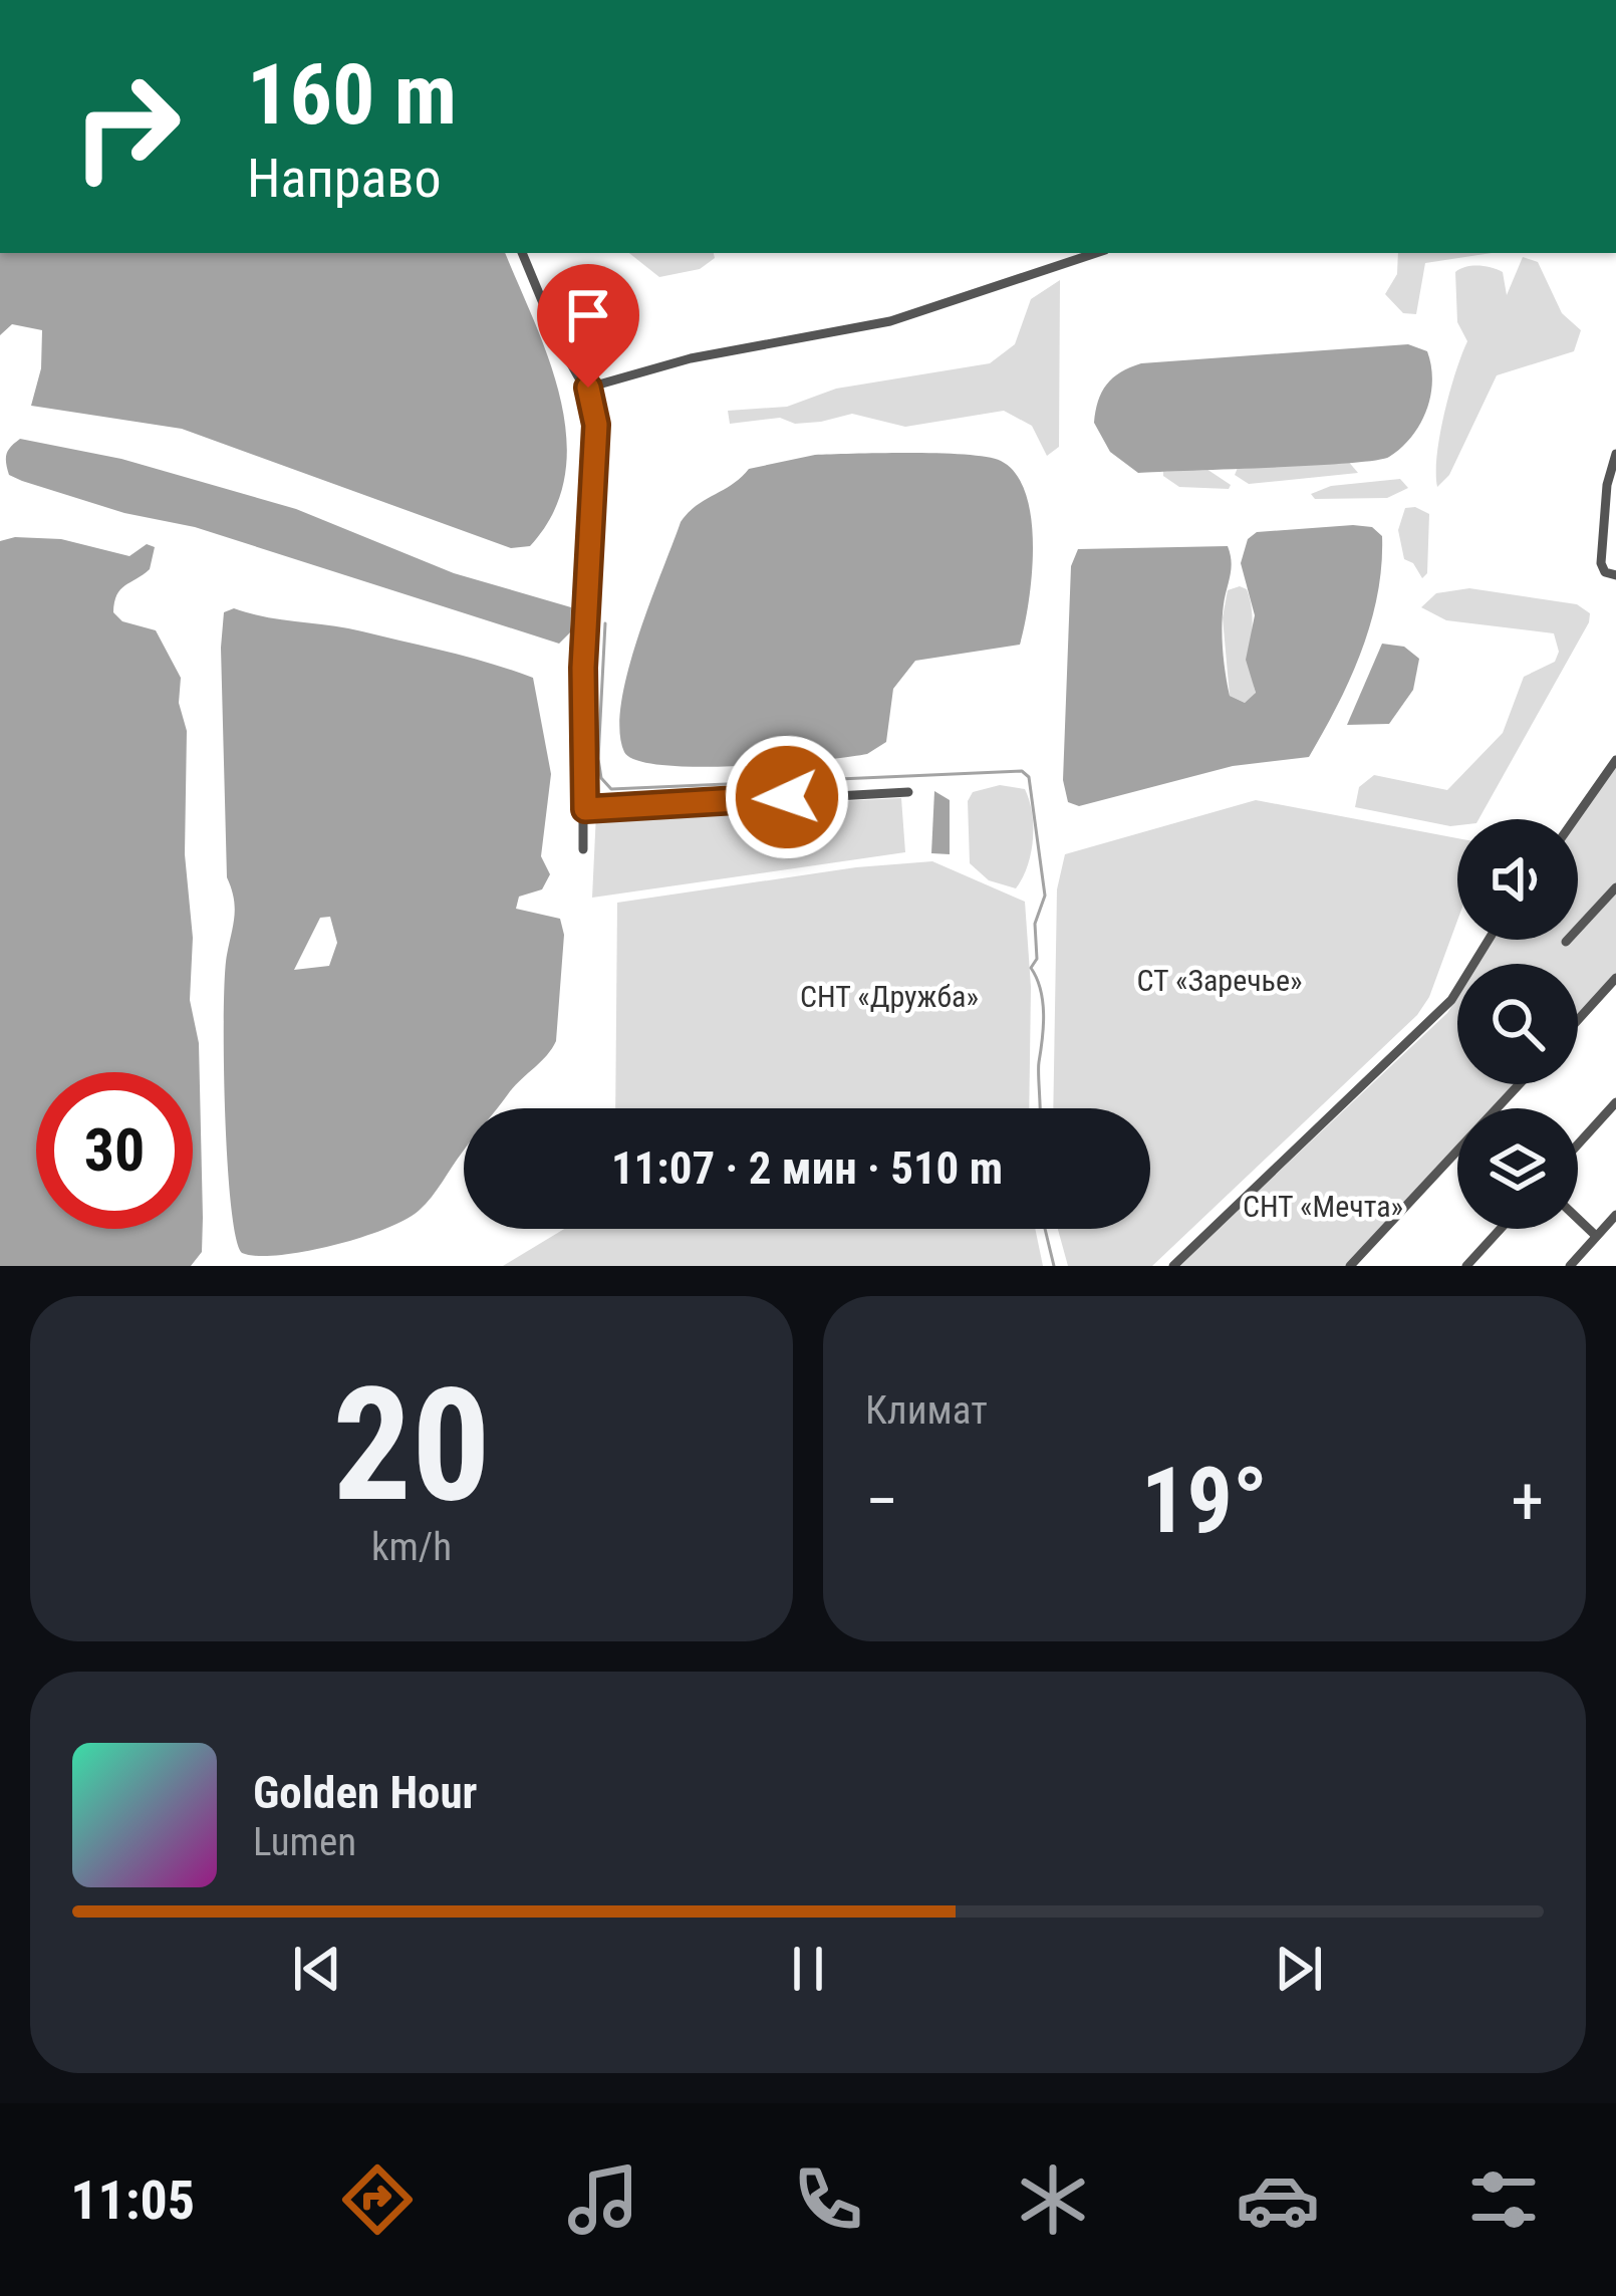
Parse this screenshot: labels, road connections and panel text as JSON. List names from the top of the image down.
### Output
{
  "parks": ["СТ «Заречье»", "СНТ «Дружба»", "СНТ «Мечта»"],
  "page": {
    "turn": ["160 m", "Направо"],
    "limit": "30",
    "trip": "11:07 · 2 мин · 510 m",
    "tile": [
      ["20", "km/h"],
      "Климат"
    ],
    "heat": ["−", "19°", "+"],
    "song": ["Golden Hour", "Lumen"],
    "tabs": "11:05"
  }
}
